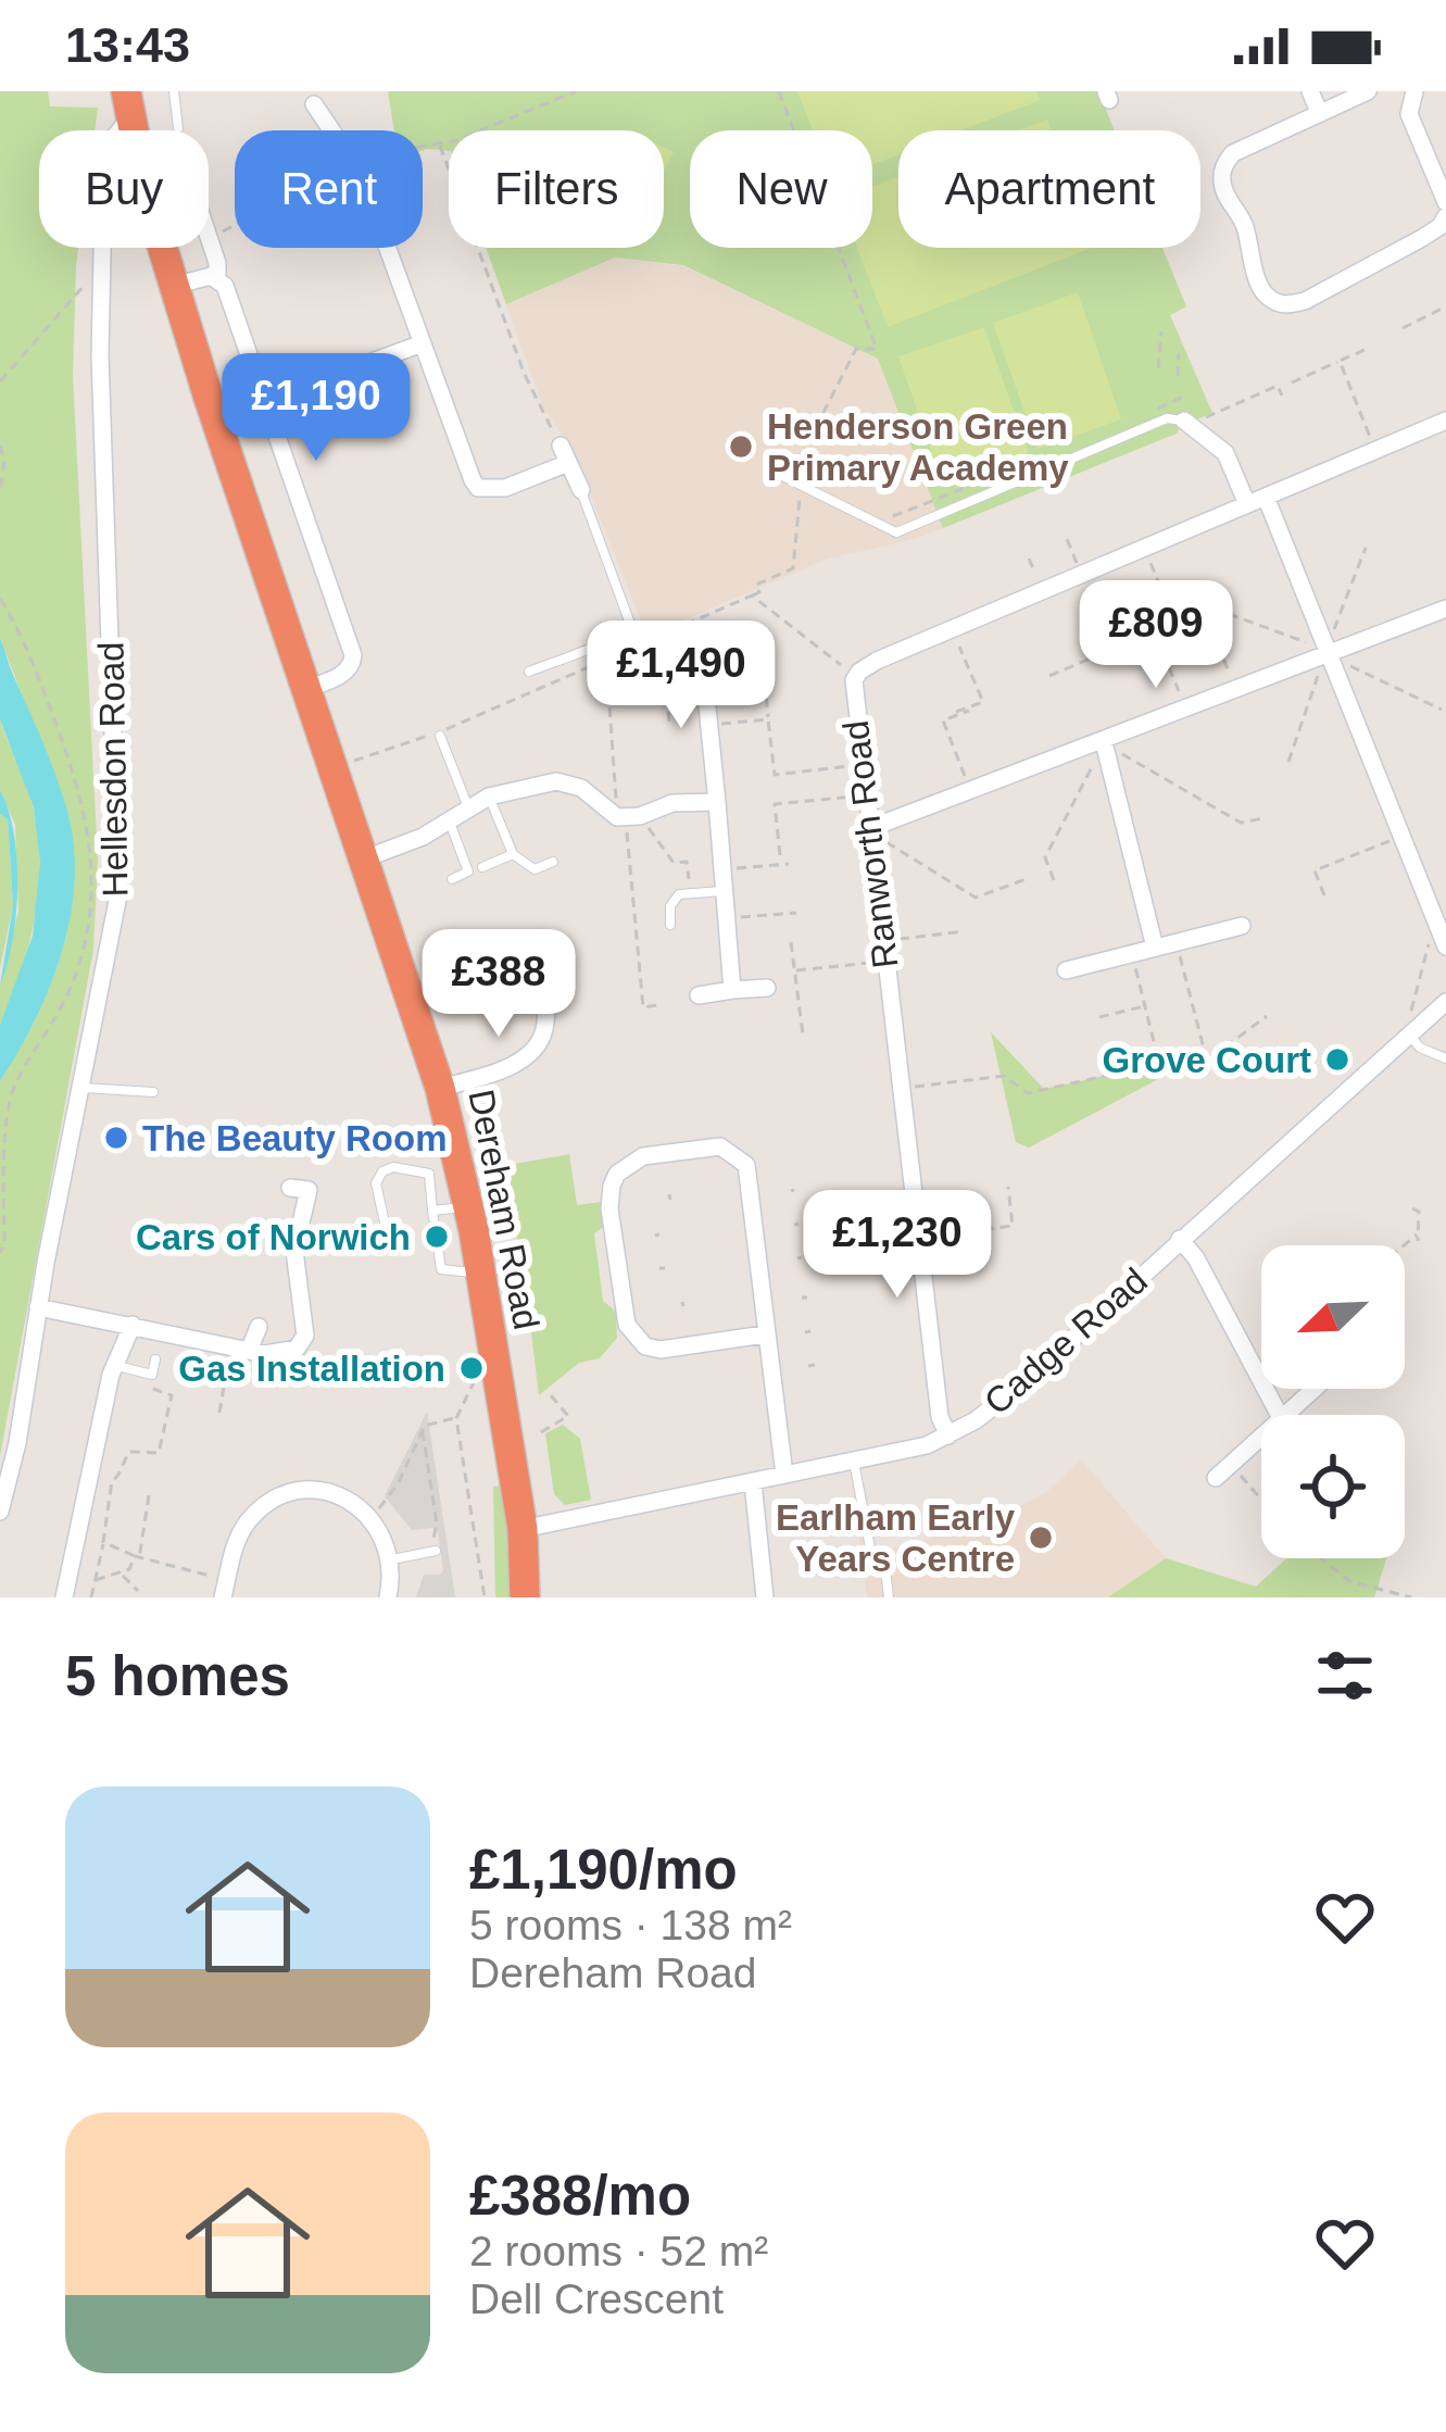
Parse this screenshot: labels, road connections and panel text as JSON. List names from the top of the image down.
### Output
{
  "streets": {
    "highway": ["Dereham Road"],
    "street": ["Hellesdon Road", "Ranworth Road", "Cadge Road"]
  },
  "crossings": [
    ["Hellesdon Road", "Dereham Road"],
    ["Ranworth Road", "Cadge Road"],
    ["Dereham Road", "Cadge Road"]
  ],
  "places": [
    "Henderson Green Primary Academy",
    "Grove Court",
    "The Beauty Room",
    "Cars of Norwich",
    "Gas Installation",
    "Earlham Early Years Centre"
  ],
  "north": "bottom left",
  "page": {
    "status": "13:43",
    "chip": [
      "Buy",
      "Rent",
      "Filters",
      "New",
      "Apartment"
    ],
    "price": [
      "£1,190",
      "£809",
      "£1,490",
      "£388",
      "£1,230"
    ],
    "heading": "5 homes",
    "list": [
      {
        "name": "£1,190/mo",
        "note": "5 rooms · 138 m² · Dereham Road"
      },
      {
        "name": "£388/mo",
        "note": "2 rooms · 52 m² · Dell Crescent"
      }
    ]
  }
}
